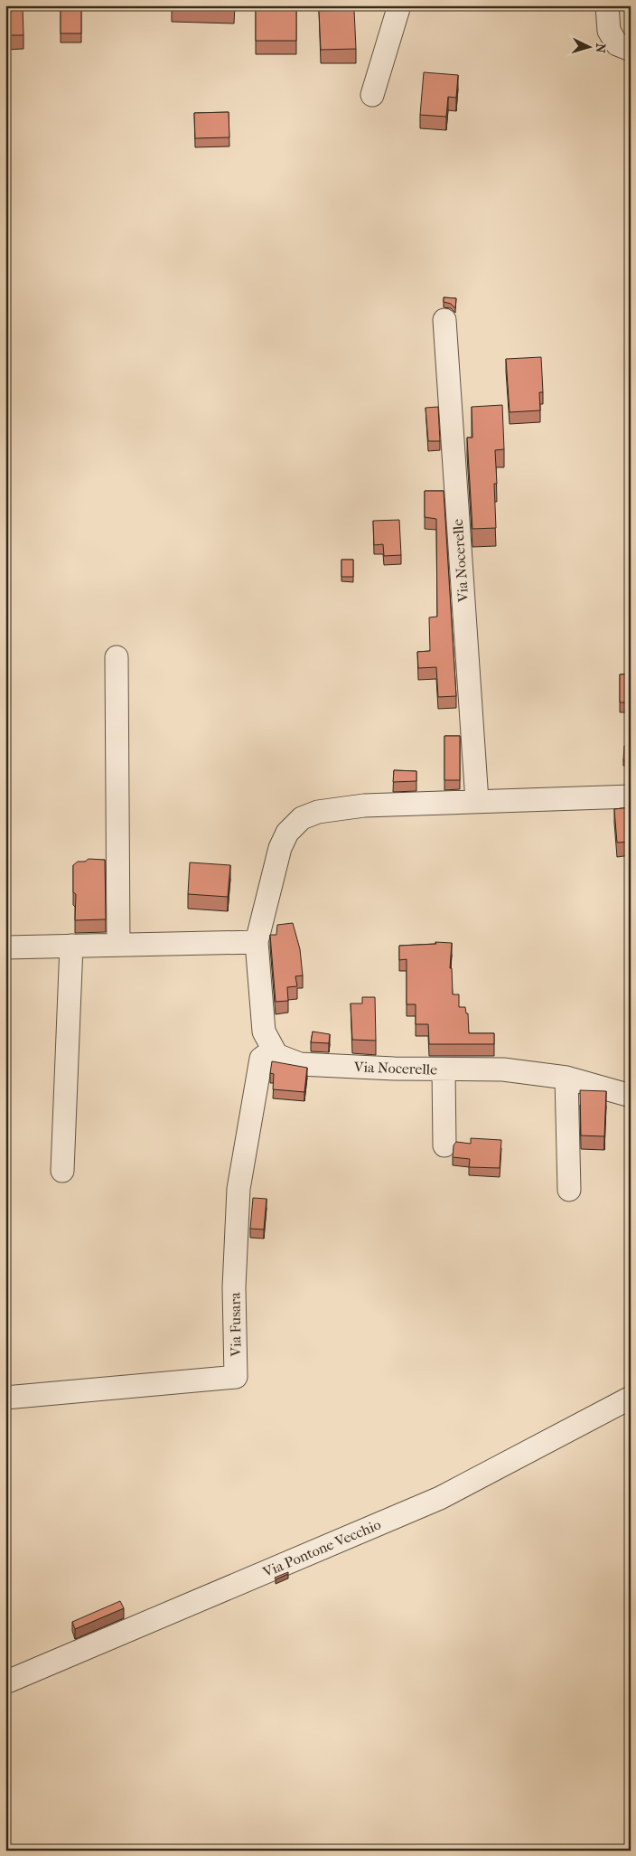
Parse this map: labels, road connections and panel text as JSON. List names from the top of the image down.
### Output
{
  "streets": {
    "street": ["Via Nocerelle", "Via Fusara", "Via Pontone Vecchio"]
  },
  "crossings": [
    ["Via Nocerelle", "Via Fusara"]
  ],
  "north": "right"
}
